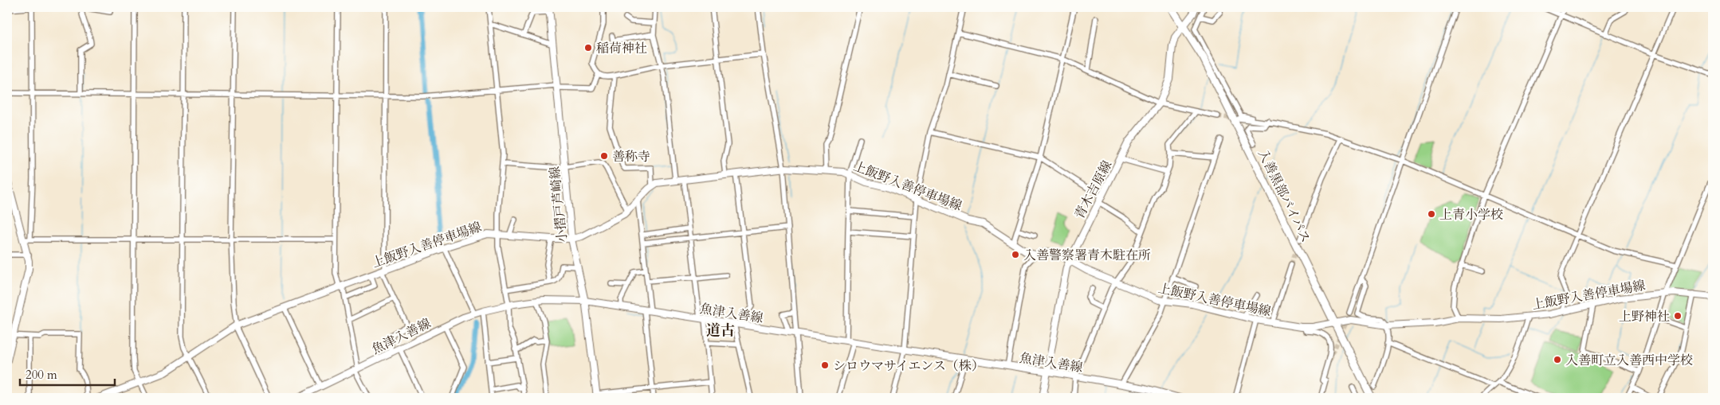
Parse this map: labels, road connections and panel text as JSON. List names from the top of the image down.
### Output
{
  "streets": {
    "highway": ["入善黒部バイパス"],
    "main road": [
      "上飯野入善停車場線",
      "青木吉原線",
      "小摺戸芦崎線",
      "魚津入善線"
    ]
  },
  "crossings": [
    ["上飯野入善停車場線", "青木吉原線"],
    ["上飯野入善停車場線", "入善黒部バイパス"],
    ["上飯野入善停車場線", "小摺戸芦崎線"],
    ["青木吉原線", "入善黒部バイパス"],
    ["青木吉原線", "魚津入善線"],
    ["小摺戸芦崎線", "魚津入善線"]
  ],
  "districts": ["道古"],
  "places": [
    "稲荷神社",
    "善称寺",
    "上青小学校",
    "入善警察署青木駐在所",
    "上野神社",
    "入善町立入善西中学校",
    "シロウマサイエンス（株）"
  ],
  "scale_bar": "200 m"
}
